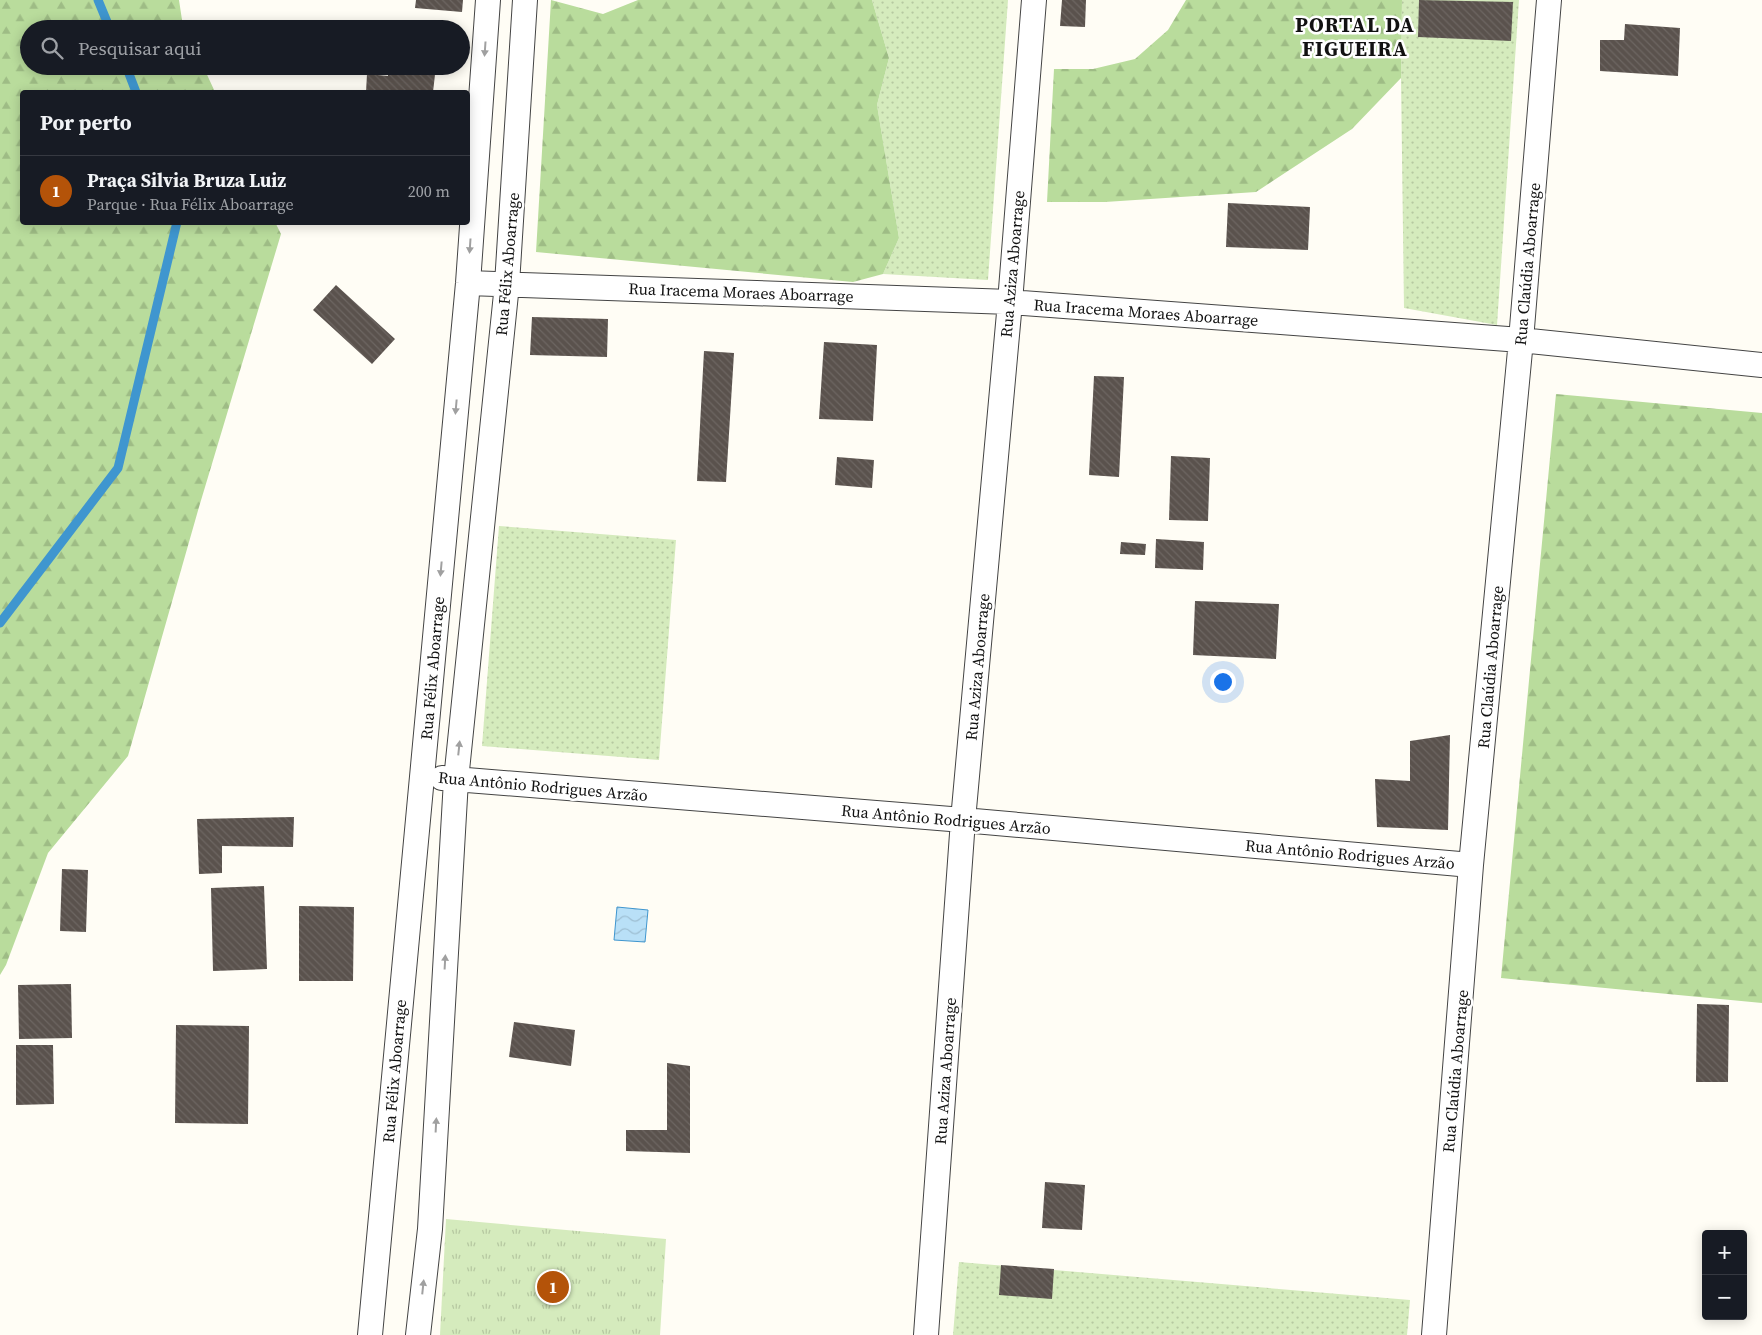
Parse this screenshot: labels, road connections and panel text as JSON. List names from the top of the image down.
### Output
{
  "streets": {
    "street": [
      "Rua Félix Aboarrage",
      "Rua Aziza Aboarrage",
      "Rua Claúdia Aboarrage",
      "Rua Iracema Moraes Aboarrage",
      "Rua Antônio Rodrigues Arzão"
    ]
  },
  "crossings": [
    ["Rua Félix Aboarrage", "Rua Iracema Moraes Aboarrage"],
    ["Rua Félix Aboarrage", "Rua Antônio Rodrigues Arzão"],
    ["Rua Aziza Aboarrage", "Rua Iracema Moraes Aboarrage"],
    ["Rua Aziza Aboarrage", "Rua Antônio Rodrigues Arzão"],
    ["Rua Claúdia Aboarrage", "Rua Iracema Moraes Aboarrage"],
    ["Rua Claúdia Aboarrage", "Rua Antônio Rodrigues Arzão"]
  ],
  "districts": ["PORTAL DA FIGUEIRA"],
  "page": {
    "search": "Pesquisar aqui",
    "heading": "Por perto",
    "list": [
      {
        "mark": "1",
        "name": "Praça Silvia Bruza Luiz",
        "note": "Parque · Rua Félix Aboarrage",
        "value": "200 m"
      }
    ],
    "map_buttons": ["+", "−"],
    "pins": "1"
  }
}
